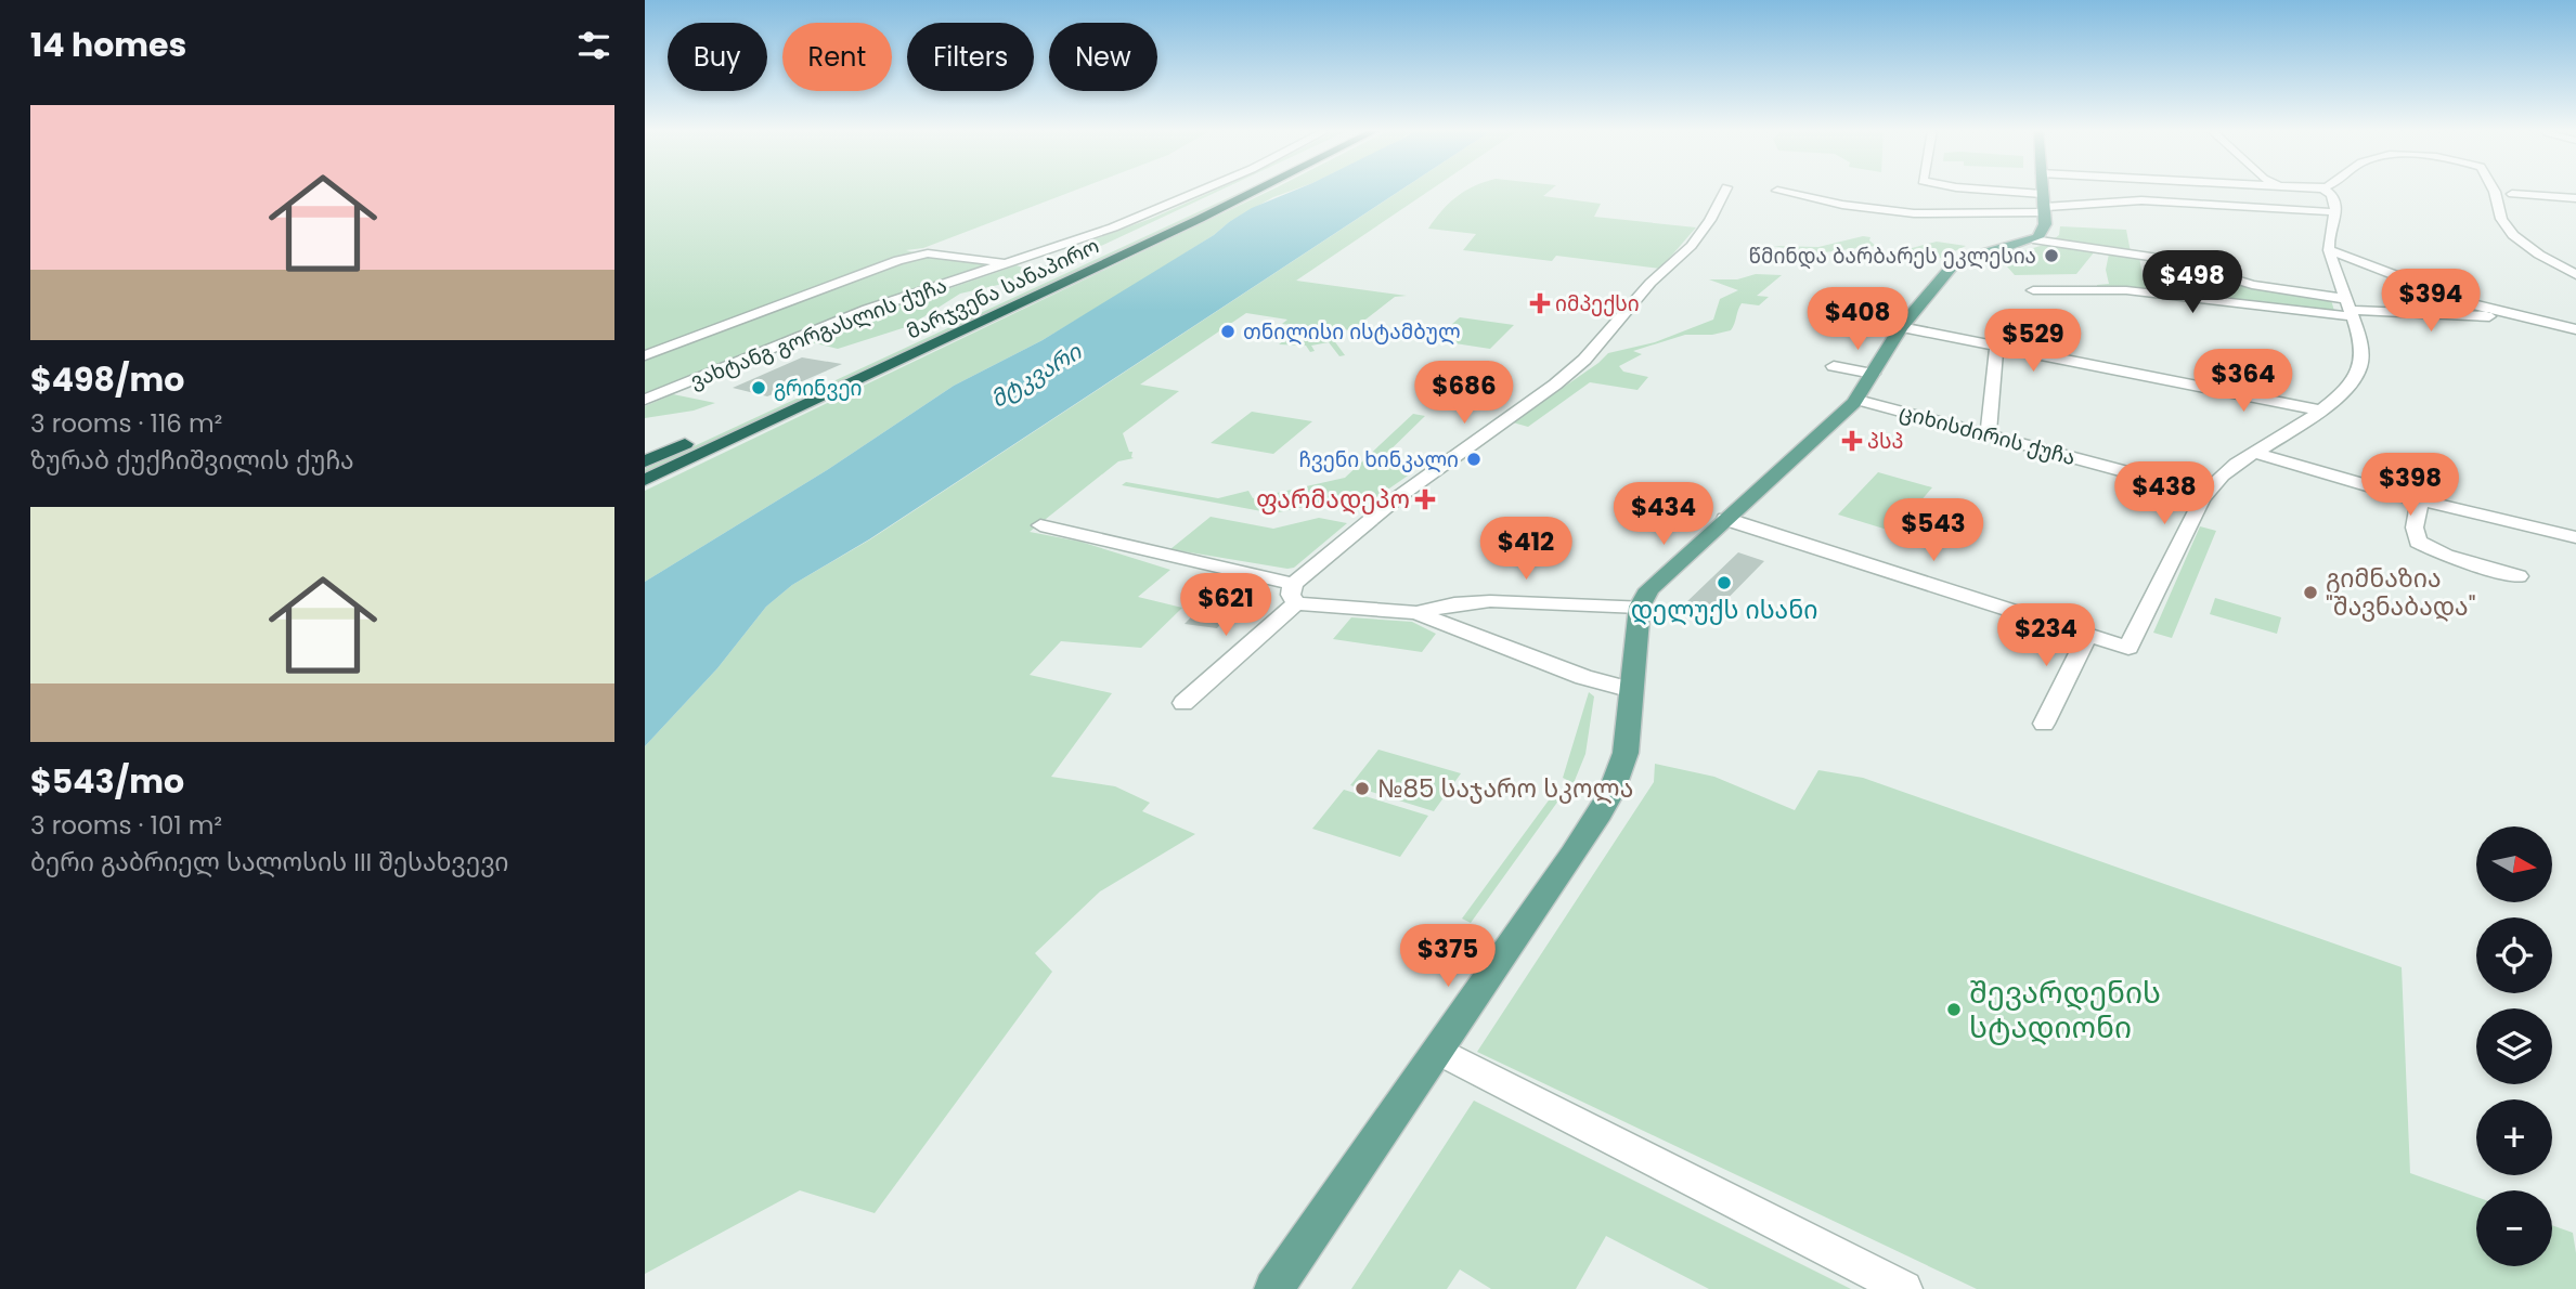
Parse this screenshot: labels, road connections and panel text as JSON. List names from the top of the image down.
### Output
{
  "streets": {
    "highway": ["მარჯვენა სანაპირო"],
    "street": ["ვახტანგ გორგასლის ქუჩა", "ციხისძირის ქუჩა"]
  },
  "water": ["მტკვარი"],
  "places": {
    "other": [
      "წმინდა ბარბარეს ეკლესია",
      "თნილისი ისტამბულ",
      "გრინვეი",
      "ჩვენი ხინკალი",
      "დელუქს ისანი",
      "გიმნაზია \"შავნაბადა\"",
      "№85 საჯარო სკოლა",
      "შევარდენის სტადიონი"
    ],
    "health": ["იმპექსი", "პსპ", "ფარმადეპო"]
  },
  "north": "right",
  "page": {
    "heading": "14 homes",
    "chip": [
      "Buy",
      "Rent",
      "Filters",
      "New"
    ],
    "list": [
      {
        "name": "$498/mo",
        "note": "3 rooms · 116 m² · ზურაბ ქუქჩიშვილის ქუჩა"
      },
      {
        "name": "$543/mo",
        "note": "3 rooms · 101 m² · ბერი გაბრიელ სალოსის III შესახვევი"
      }
    ],
    "price": [
      "$498",
      "$394",
      "$408",
      "$529",
      "$364",
      "$686",
      "$398",
      "$438",
      "$434",
      "$543",
      "$412",
      "$621",
      "$234",
      "$375"
    ],
    "map_buttons": ["+", "−"]
  }
}
